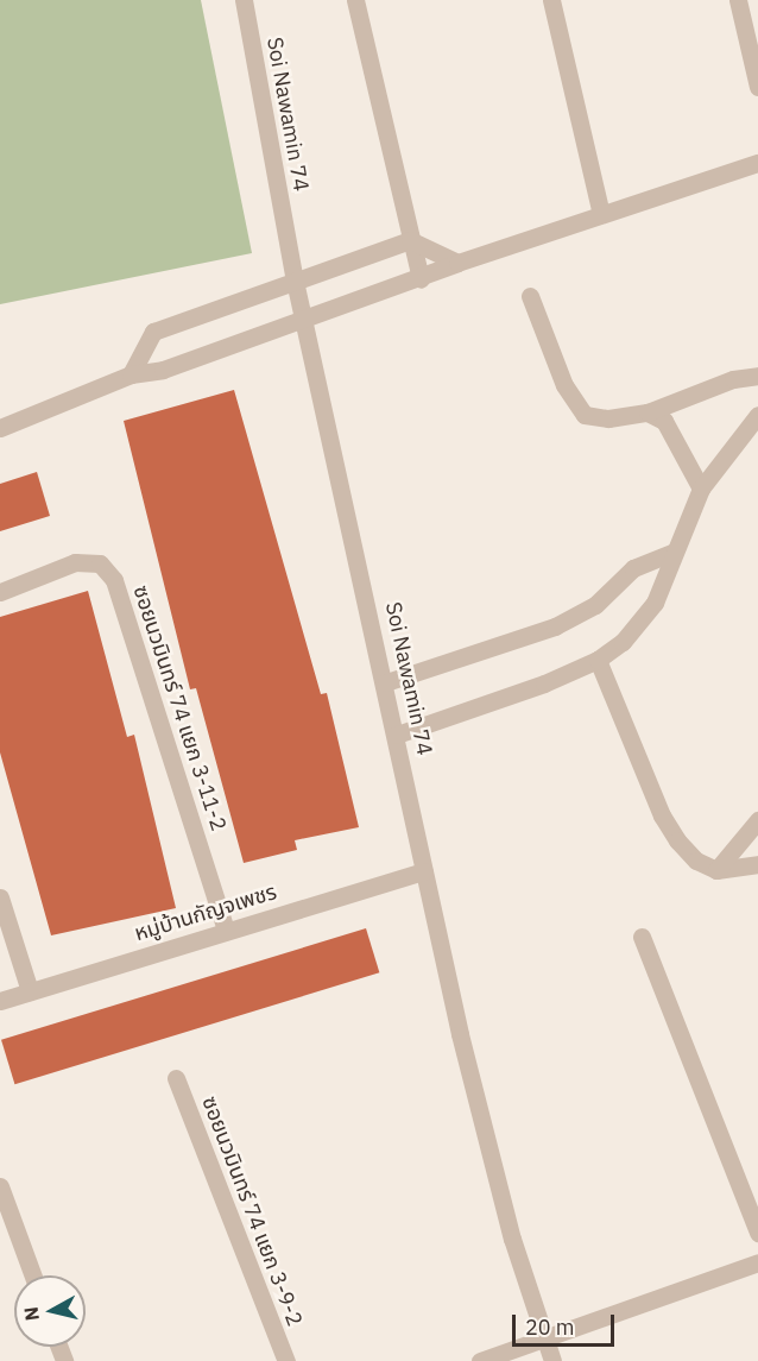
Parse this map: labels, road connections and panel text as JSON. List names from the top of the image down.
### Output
{
  "streets": {
    "street": [
      "Soi Nawamin 74",
      "ซอยนวมินทร์ 74 แยก 3-11-2",
      "หมู่บ้านกัญจเพชร",
      "ซอยนวมินทร์ 74 แยก 3-9-2"
    ]
  },
  "crossings": [
    ["Soi Nawamin 74", "หมู่บ้านกัญจเพชร"],
    ["ซอยนวมินทร์ 74 แยก 3-11-2", "หมู่บ้านกัญจเพชร"]
  ],
  "scale_bar": "20 m",
  "north": "left"
}
